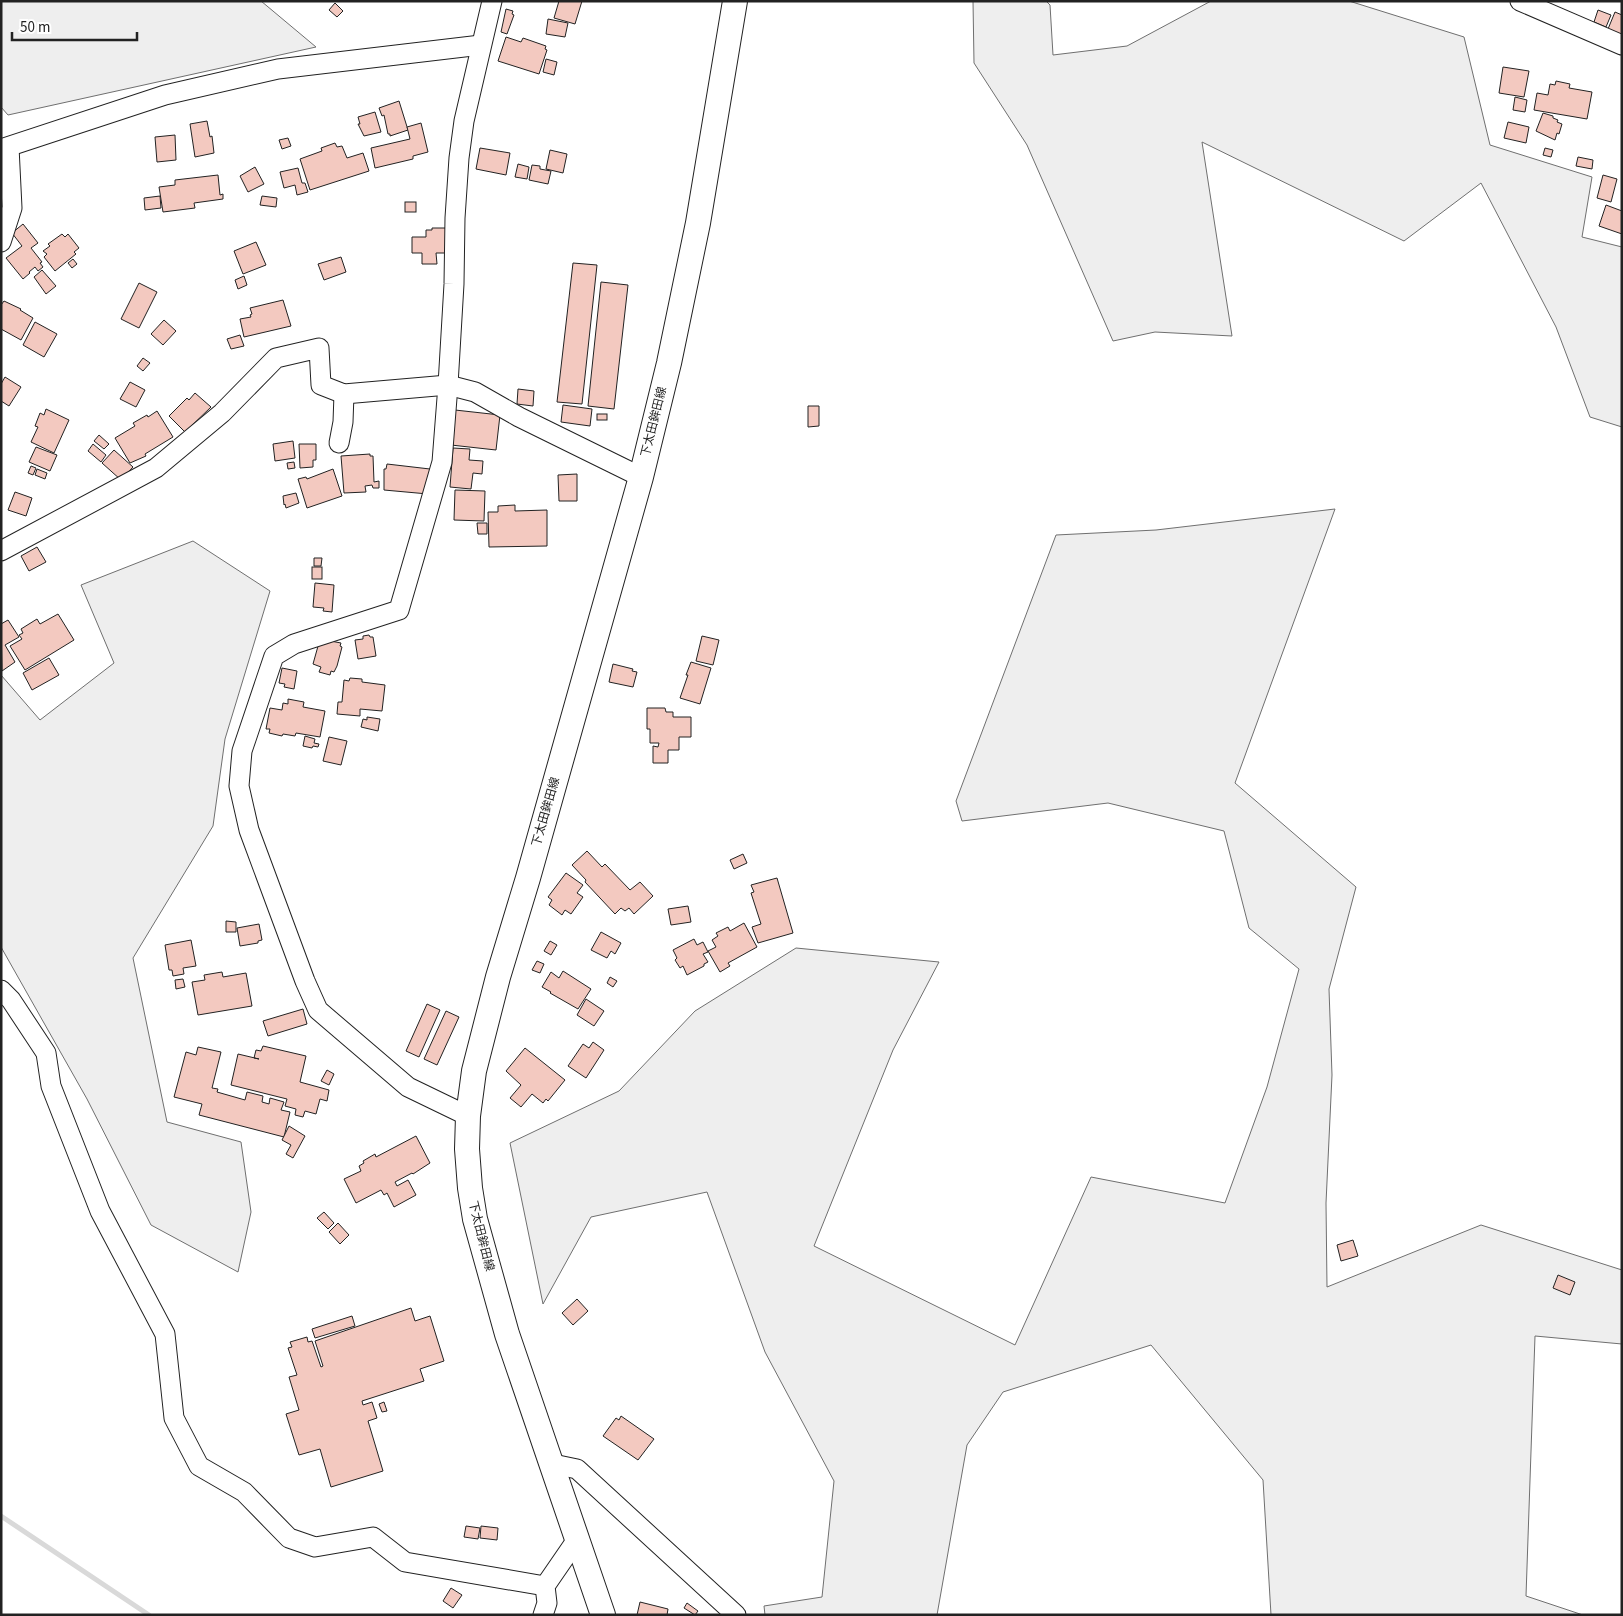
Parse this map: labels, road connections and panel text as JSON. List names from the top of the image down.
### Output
{
  "streets": {
    "main road": ["下太田鉾田線"]
  },
  "scale_bar": "50 m"
}
